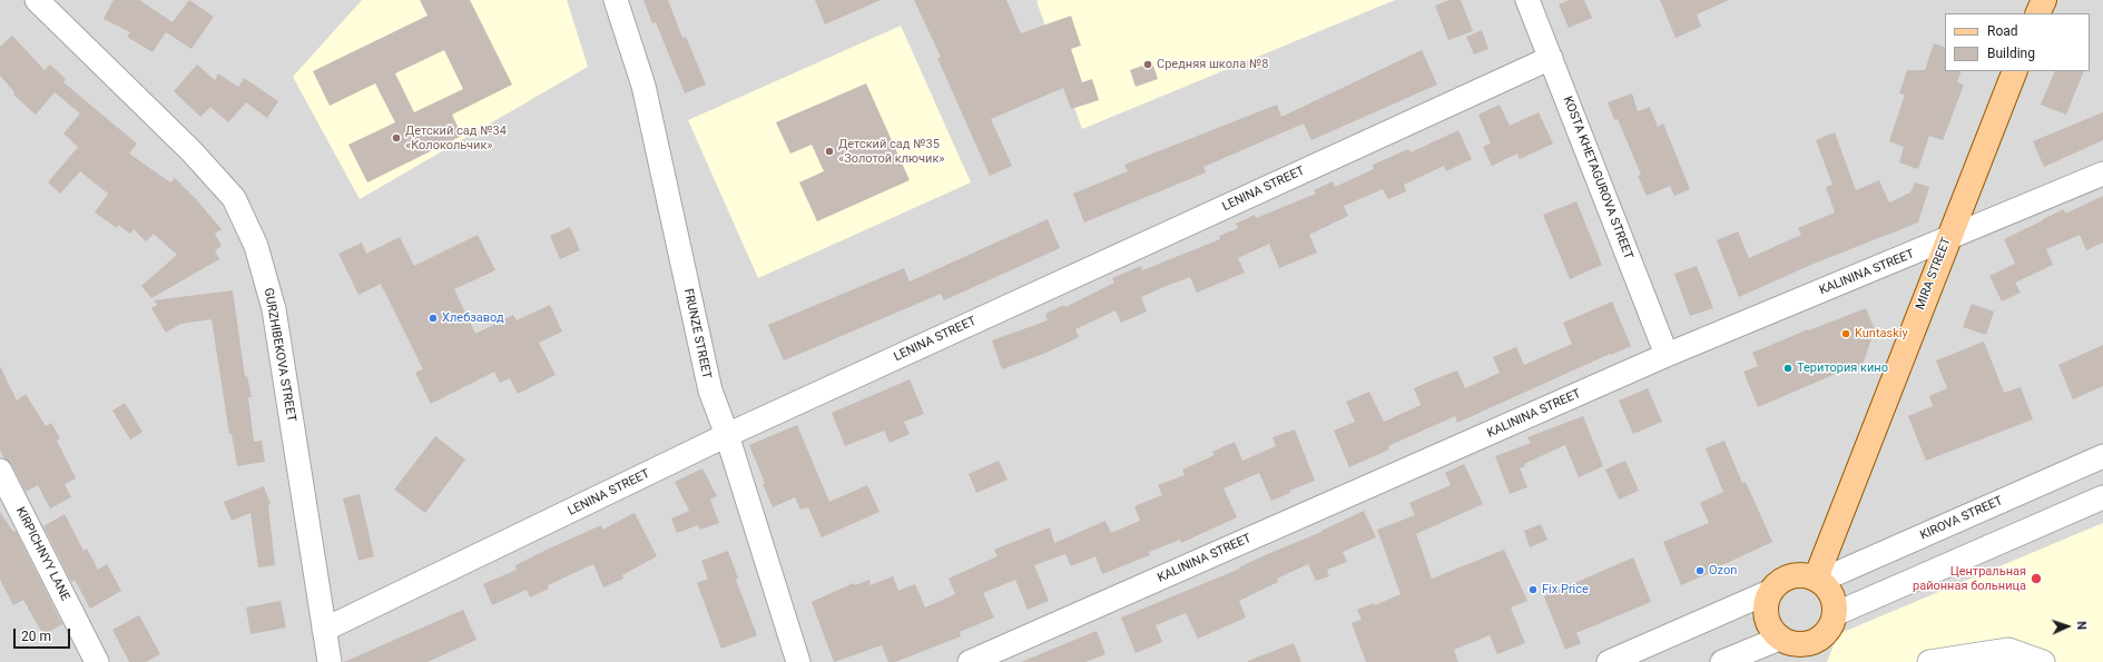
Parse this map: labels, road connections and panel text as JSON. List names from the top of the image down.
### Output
{
  "streets": {
    "main road": ["MIRA STREET"],
    "street": [
      "KOSTA KHETAGUROVA STREET",
      "LENINA STREET",
      "KALININA STREET",
      "FRUNZE STREET",
      "GURZHIBEKOVA STREET",
      "KIROVA STREET",
      "KIRPICHNYY LANE"
    ]
  },
  "crossings": [
    ["KOSTA KHETAGUROVA STREET", "LENINA STREET"],
    ["KOSTA KHETAGUROVA STREET", "KALININA STREET"],
    ["LENINA STREET", "FRUNZE STREET"],
    ["LENINA STREET", "GURZHIBEKOVA STREET"],
    ["KALININA STREET", "MIRA STREET"],
    ["MIRA STREET", "KIROVA STREET"]
  ],
  "places": [
    "Средняя школа №8",
    "Детский сад №34 «Колокольчик»",
    "Детский сад №35 «Золотой ключик»",
    "Хлебзавод",
    "Kuntaskiy",
    "Територия кино",
    "Ozon",
    "Центральная районная больница",
    "Fix Price"
  ],
  "legend": ["Road", "Building"],
  "scale_bar": "20 m",
  "north": "right"
}
